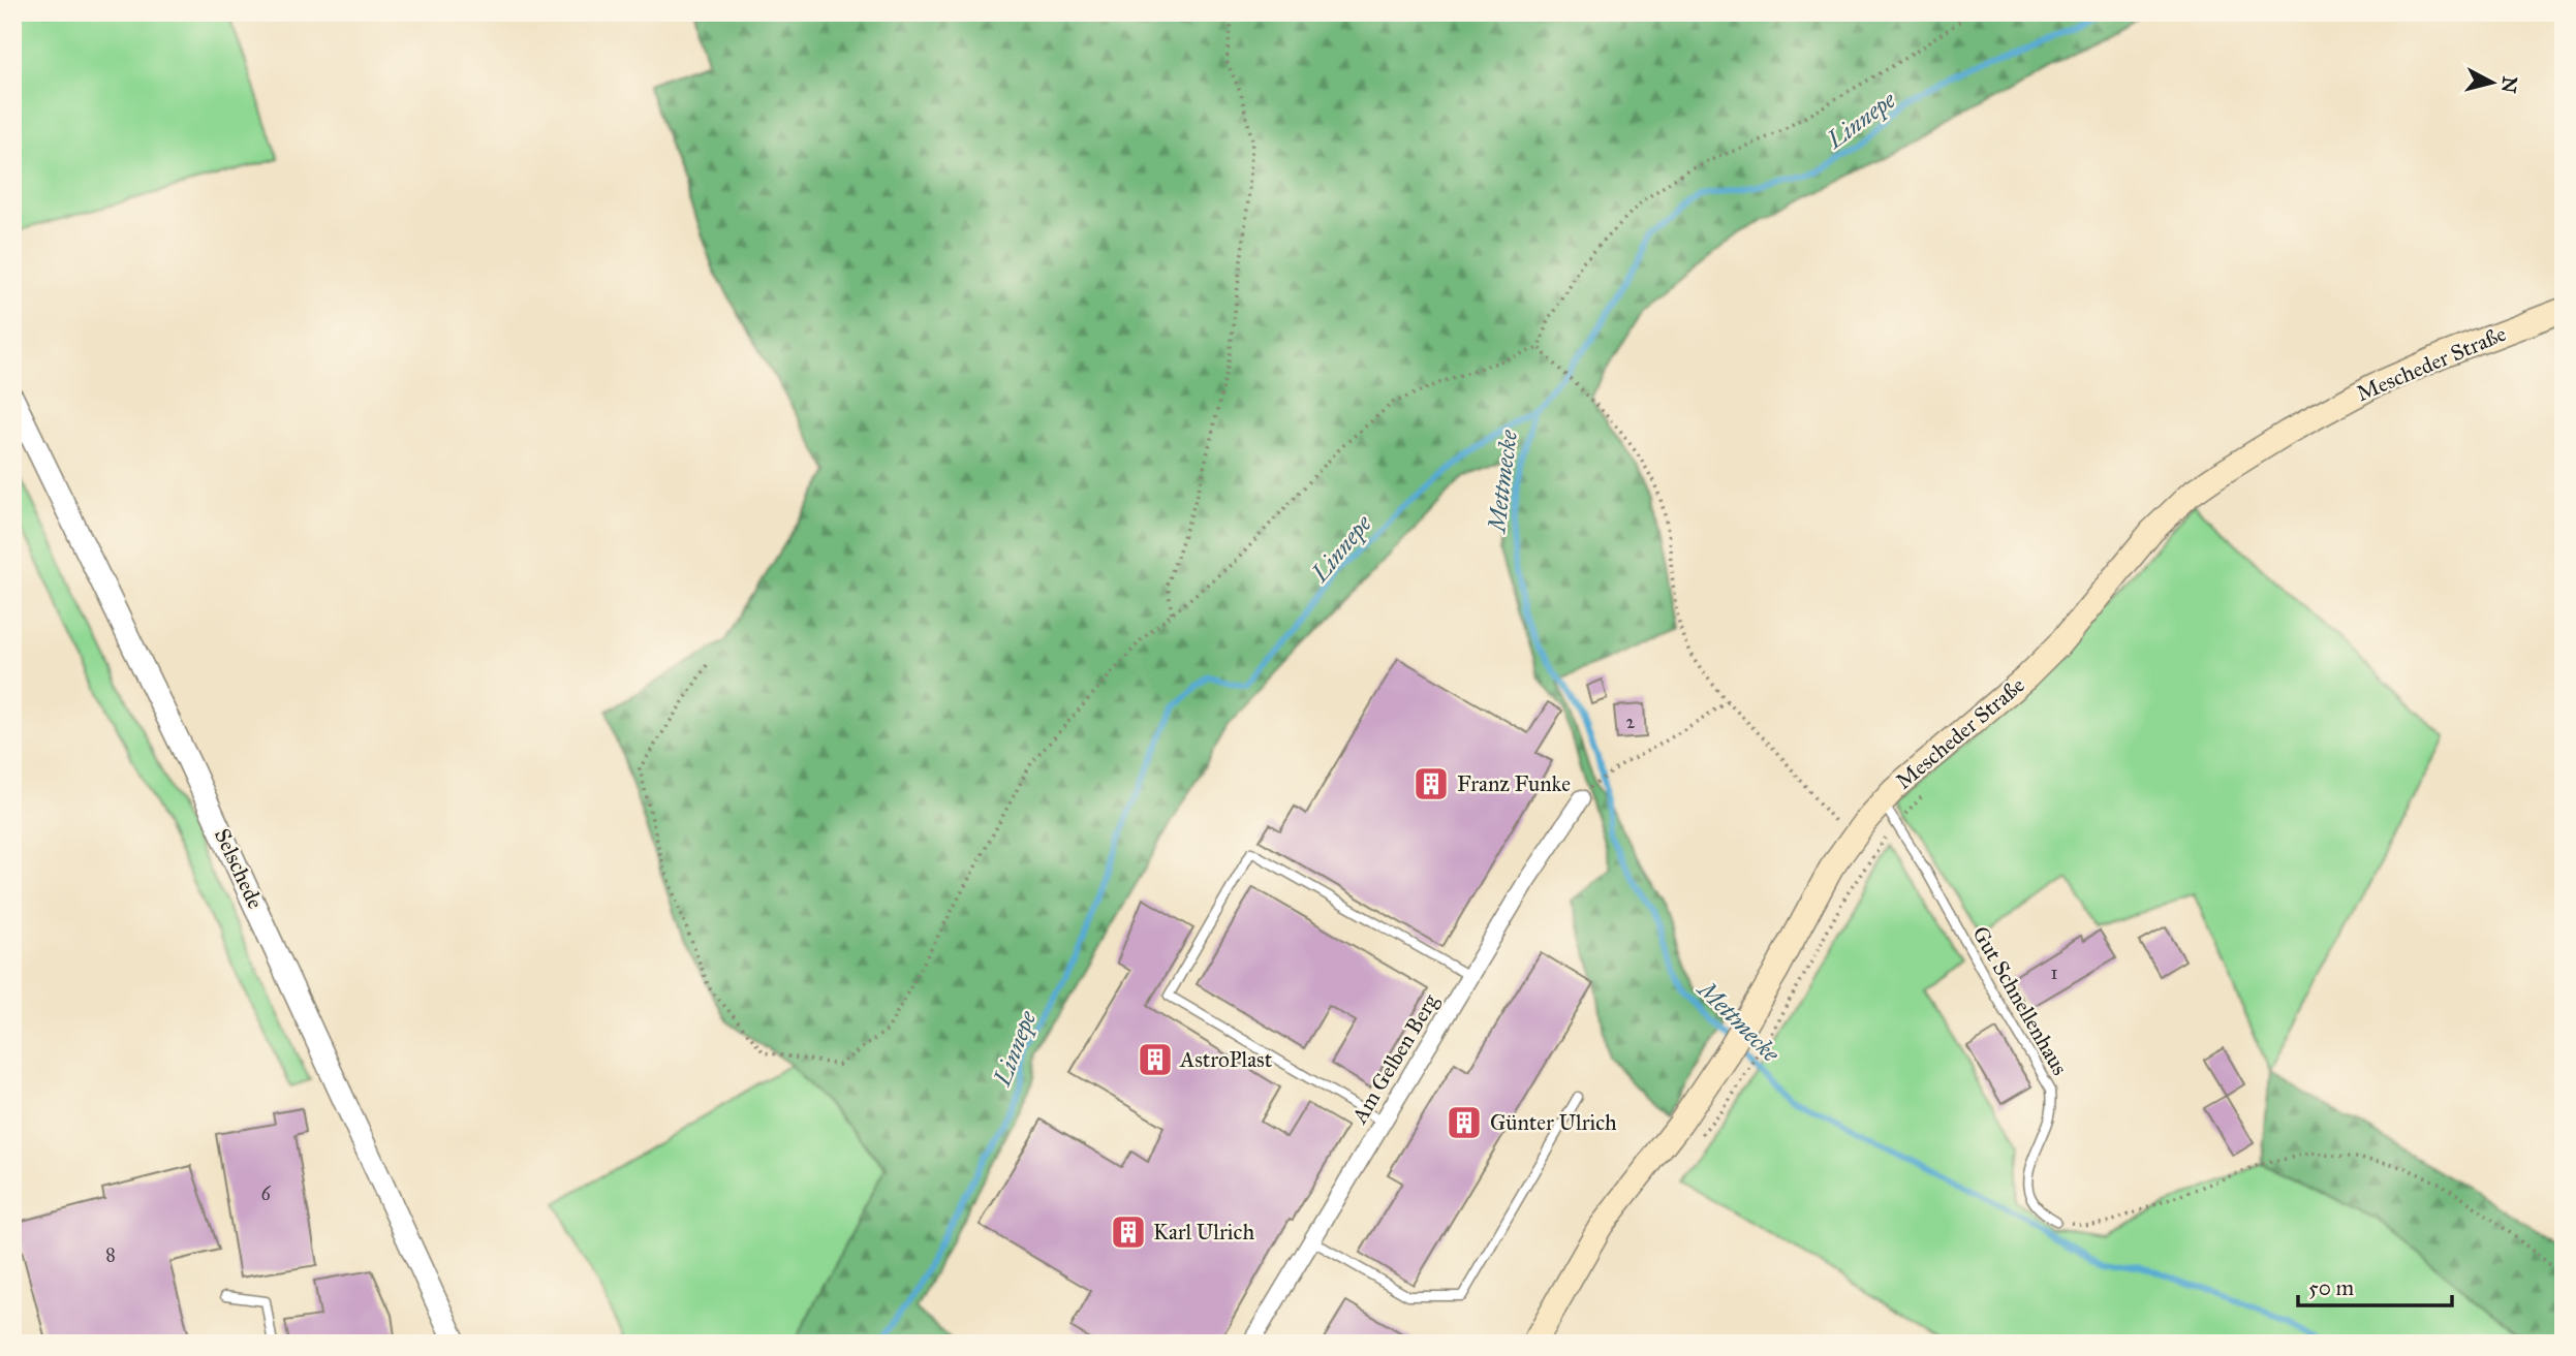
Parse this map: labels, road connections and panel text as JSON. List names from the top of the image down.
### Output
{
  "streets": {
    "main road": ["Mescheder Straße"],
    "street": ["Selschede", "Am Gelben Berg"],
    "lane": ["Gut Schnellenhaus"]
  },
  "crossings": [
    ["Mescheder Straße", "Gut Schnellenhaus"]
  ],
  "water": ["Linnepe", "Mettmecke"],
  "places": {
    "building": [
      "Franz Funke",
      "AstroPlast",
      "Günter Ulrich",
      "Karl Ulrich"
    ]
  },
  "house_numbers": [
    "2",
    "1",
    "6",
    "8"
  ],
  "scale_bar": "50 m",
  "north": "right"
}
